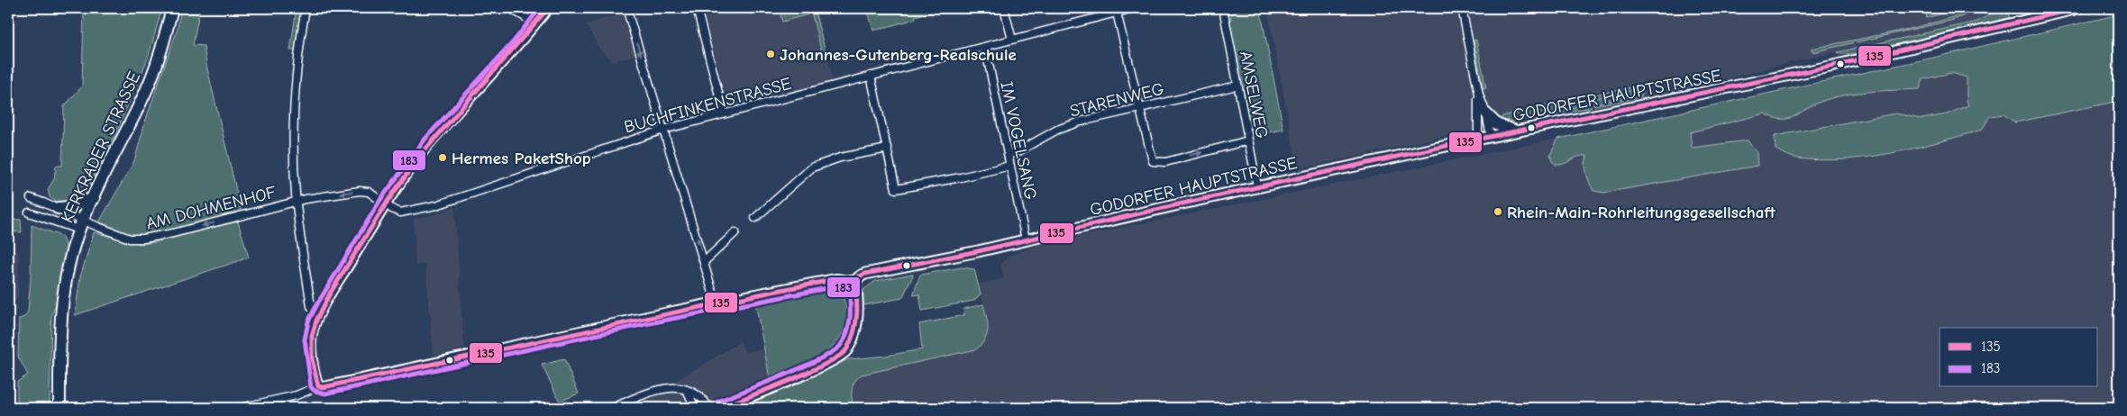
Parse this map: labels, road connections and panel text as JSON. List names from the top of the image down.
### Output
{
  "streets": {
    "main road": ["GODORFER HAUPTSTRASSE", "KERKRADER STRASSE"],
    "street": [
      "AMSELWEG",
      "STARENWEG",
      "BUCHFINKENSTRASSE",
      "IM VOGELSANG",
      "AM DOHMENHOF"
    ]
  },
  "crossings": [
    ["AMSELWEG", "GODORFER HAUPTSTRASSE"],
    ["AMSELWEG", "STARENWEG"],
    ["GODORFER HAUPTSTRASSE", "IM VOGELSANG"],
    ["STARENWEG", "IM VOGELSANG"],
    ["BUCHFINKENSTRASSE", "IM VOGELSANG"],
    ["BUCHFINKENSTRASSE", "AM DOHMENHOF"],
    ["KERKRADER STRASSE", "AM DOHMENHOF"]
  ],
  "one_way": ["AM DOHMENHOF"],
  "places": ["Johannes-Gutenberg-Realschule", "Hermes PaketShop", "Rhein-Main-Rohrleitungsgesellschaft"],
  "lines": ["transit line 135", "transit line 183"],
  "legend": ["135", "183"]
}
